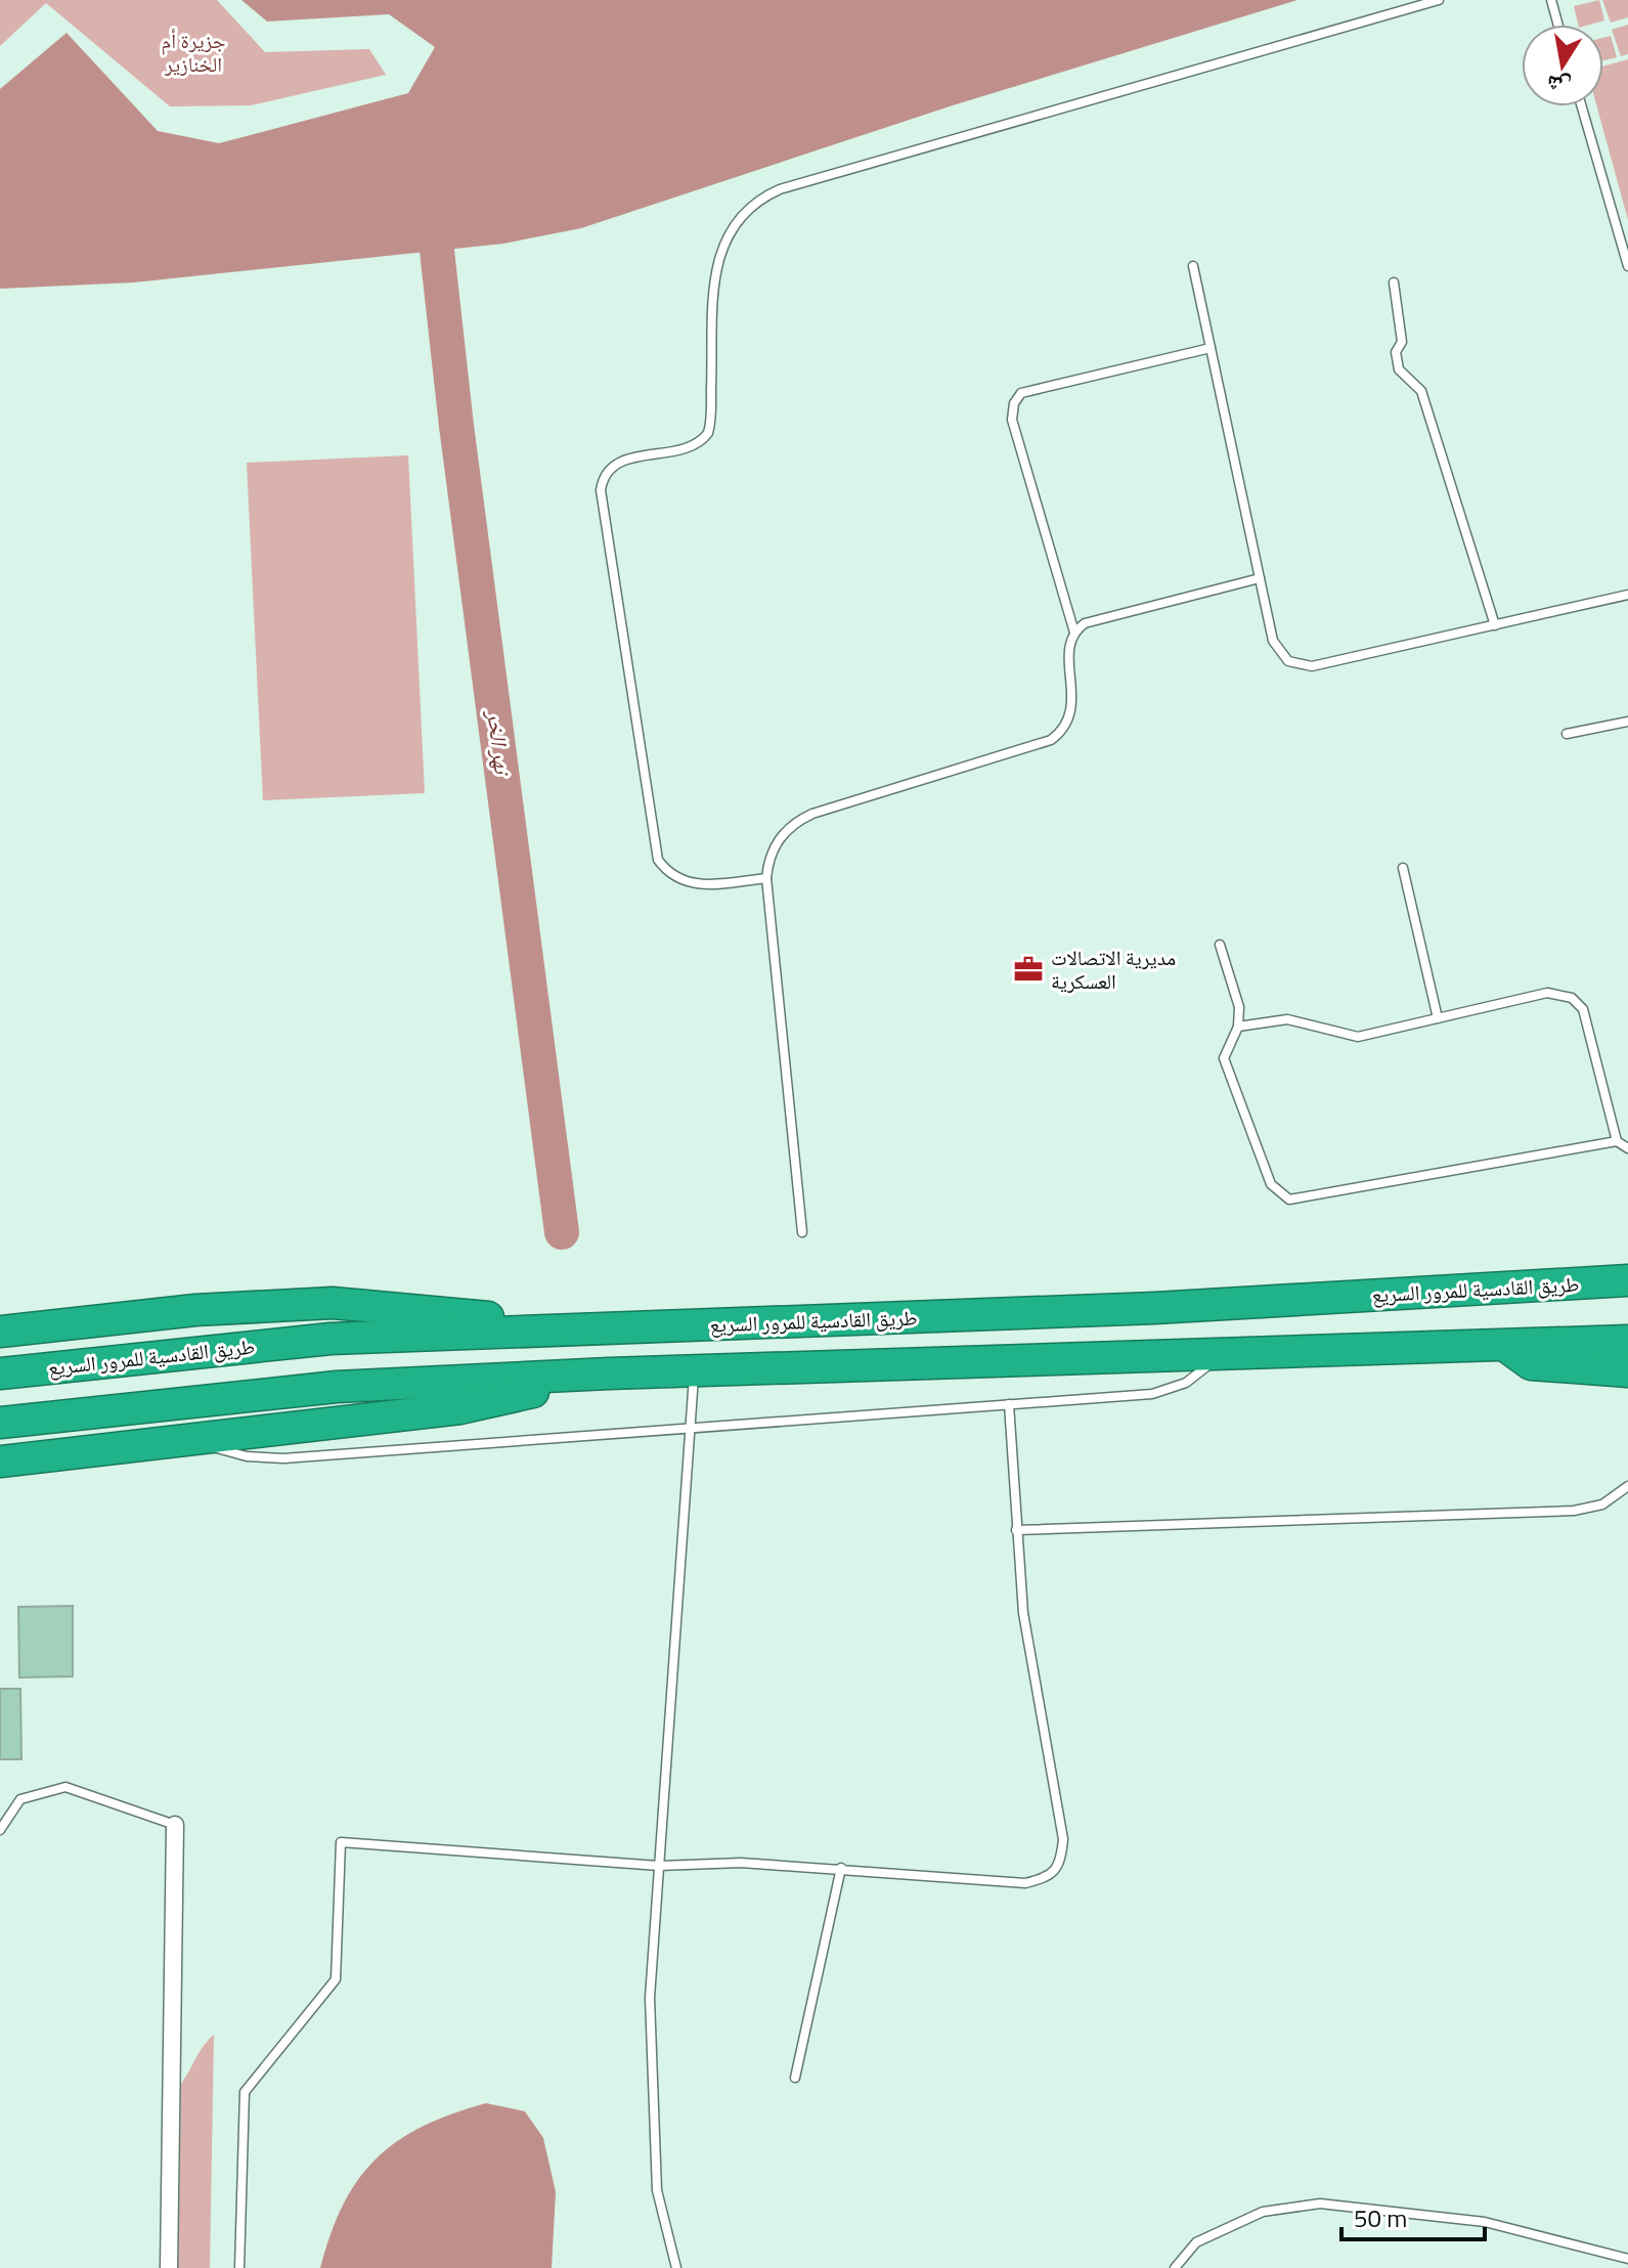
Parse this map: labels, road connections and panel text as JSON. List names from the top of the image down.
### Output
{
  "streets": {
    "highway": ["طريق القادسية للمرور السريع"]
  },
  "water": ["نهر الخر"],
  "parks": ["جزيرة أم الخنازير"],
  "places": {
    "office": ["مديرية الاتصالات العسكرية"]
  },
  "scale_bar": "50 m",
  "north": "bottom"
}
